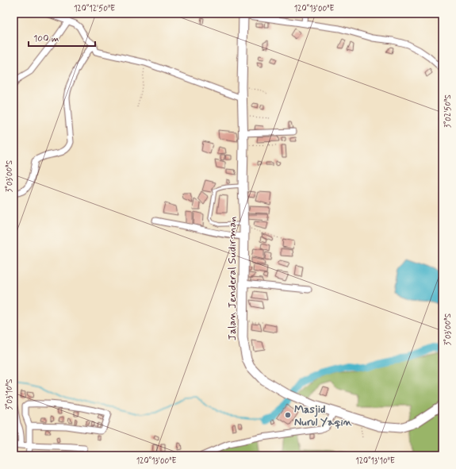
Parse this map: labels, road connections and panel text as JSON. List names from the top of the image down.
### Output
{
  "streets": {
    "highway": ["Jalan Jenderal Sudirman"]
  },
  "places": ["Masjid Nurul Yaqin"],
  "scale_bar": "100 m",
  "coordinates": [
    "120°12'50\"E",
    "120°13'00\"E",
    "3°02'50\"S",
    "3°03'00\"S",
    "3°03'10\"S",
    "120°13'10\"E"
  ]
}
